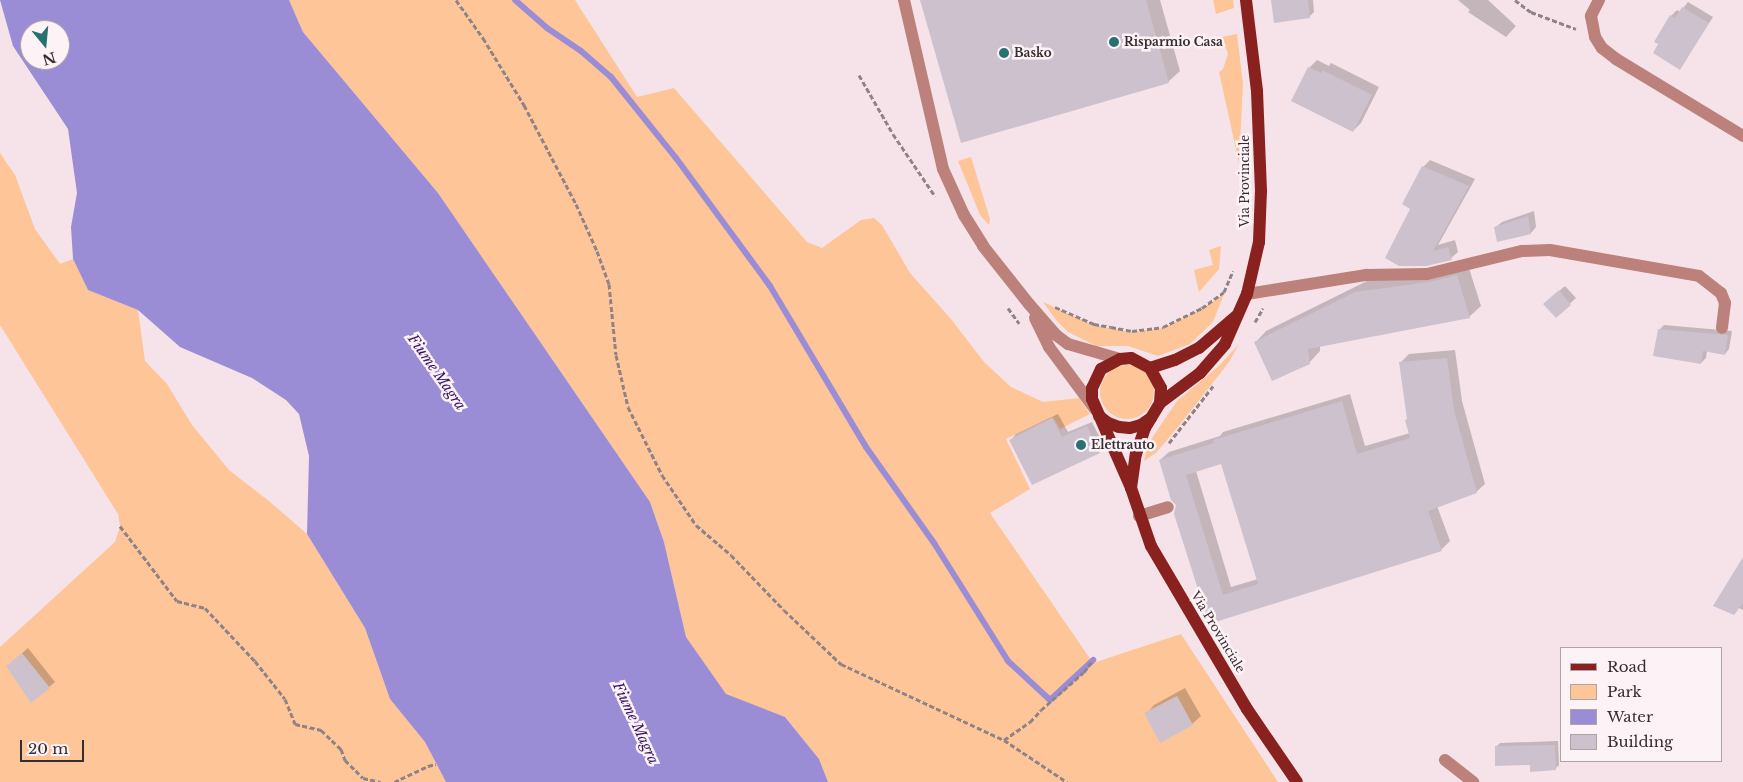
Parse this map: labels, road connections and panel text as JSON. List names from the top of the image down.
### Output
{
  "streets": {
    "main road": ["Via Provinciale"]
  },
  "water": ["Fiume Magra"],
  "places": ["Risparmio Casa", "Basko", "Elettrauto"],
  "legend": [
    "Road",
    "Park",
    "Water",
    "Building"
  ],
  "scale_bar": "20 m",
  "north": "bottom"
}
